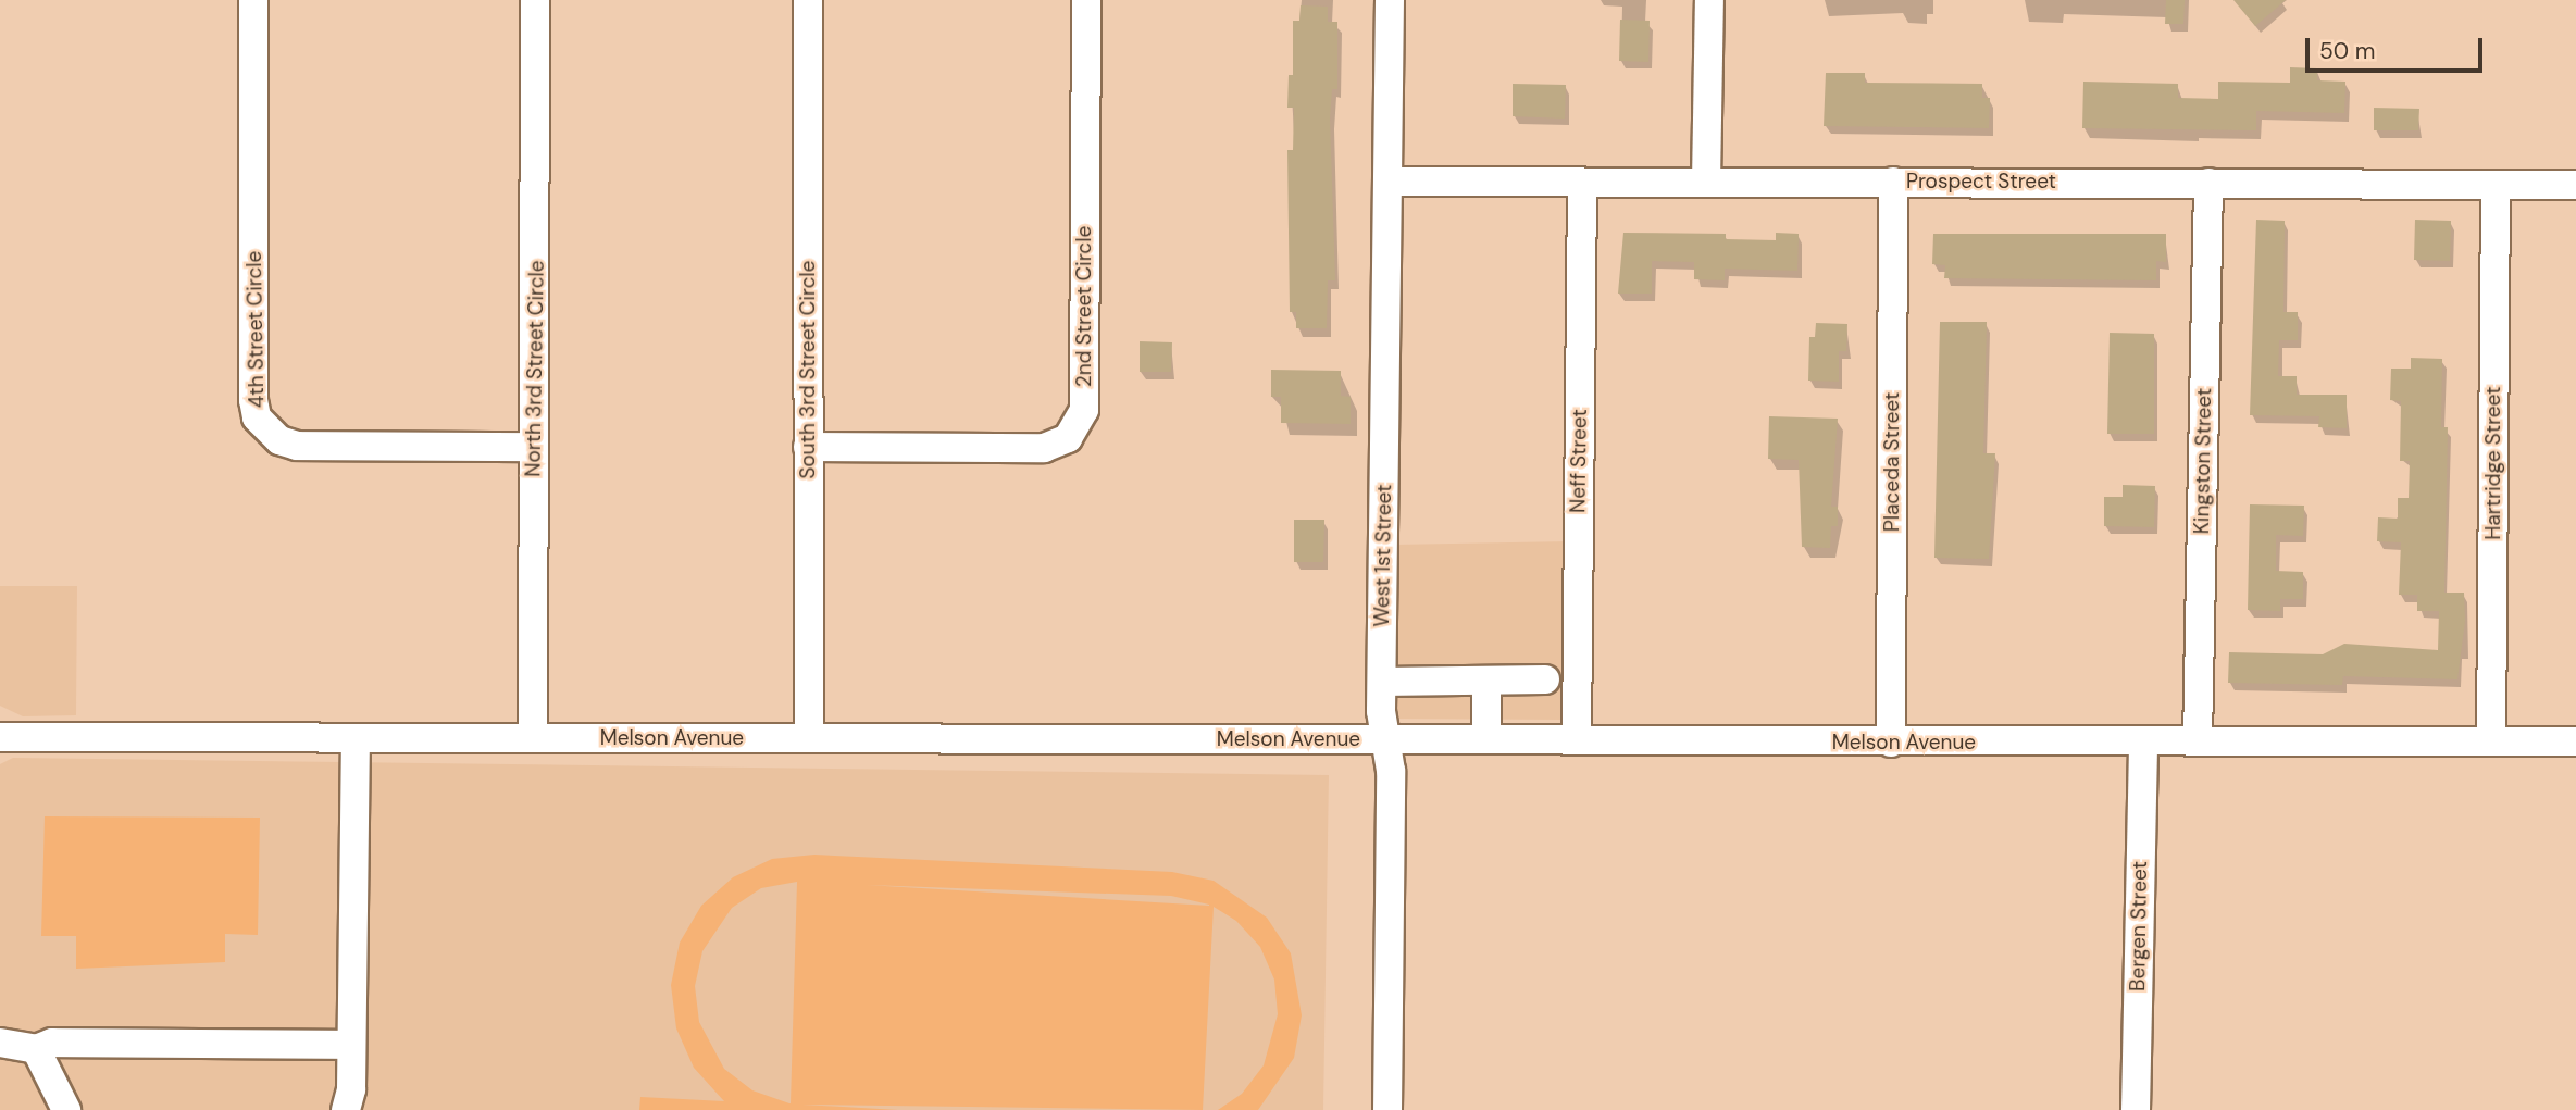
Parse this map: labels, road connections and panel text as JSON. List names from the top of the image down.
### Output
{
  "streets": {
    "street": [
      "Prospect Street",
      "2nd Street Circle",
      "4th Street Circle",
      "North 3rd Street Circle",
      "South 3rd Street Circle",
      "Neff Street",
      "Kingston Street",
      "Placeda Street",
      "Hartridge Street",
      "West 1st Street",
      "Melson Avenue",
      "Bergen Street"
    ]
  },
  "crossings": [
    ["Prospect Street", "Neff Street"],
    ["Prospect Street", "Kingston Street"],
    ["Prospect Street", "Placeda Street"],
    ["Prospect Street", "Hartridge Street"],
    ["Prospect Street", "West 1st Street"],
    ["2nd Street Circle", "South 3rd Street Circle"],
    ["4th Street Circle", "North 3rd Street Circle"],
    ["North 3rd Street Circle", "Melson Avenue"],
    ["South 3rd Street Circle", "Melson Avenue"],
    ["Neff Street", "Melson Avenue"],
    ["Kingston Street", "Melson Avenue"],
    ["Placeda Street", "Melson Avenue"],
    ["Hartridge Street", "Melson Avenue"],
    ["West 1st Street", "Melson Avenue"],
    ["Melson Avenue", "Bergen Street"]
  ],
  "scale_bar": "50 m"
}
